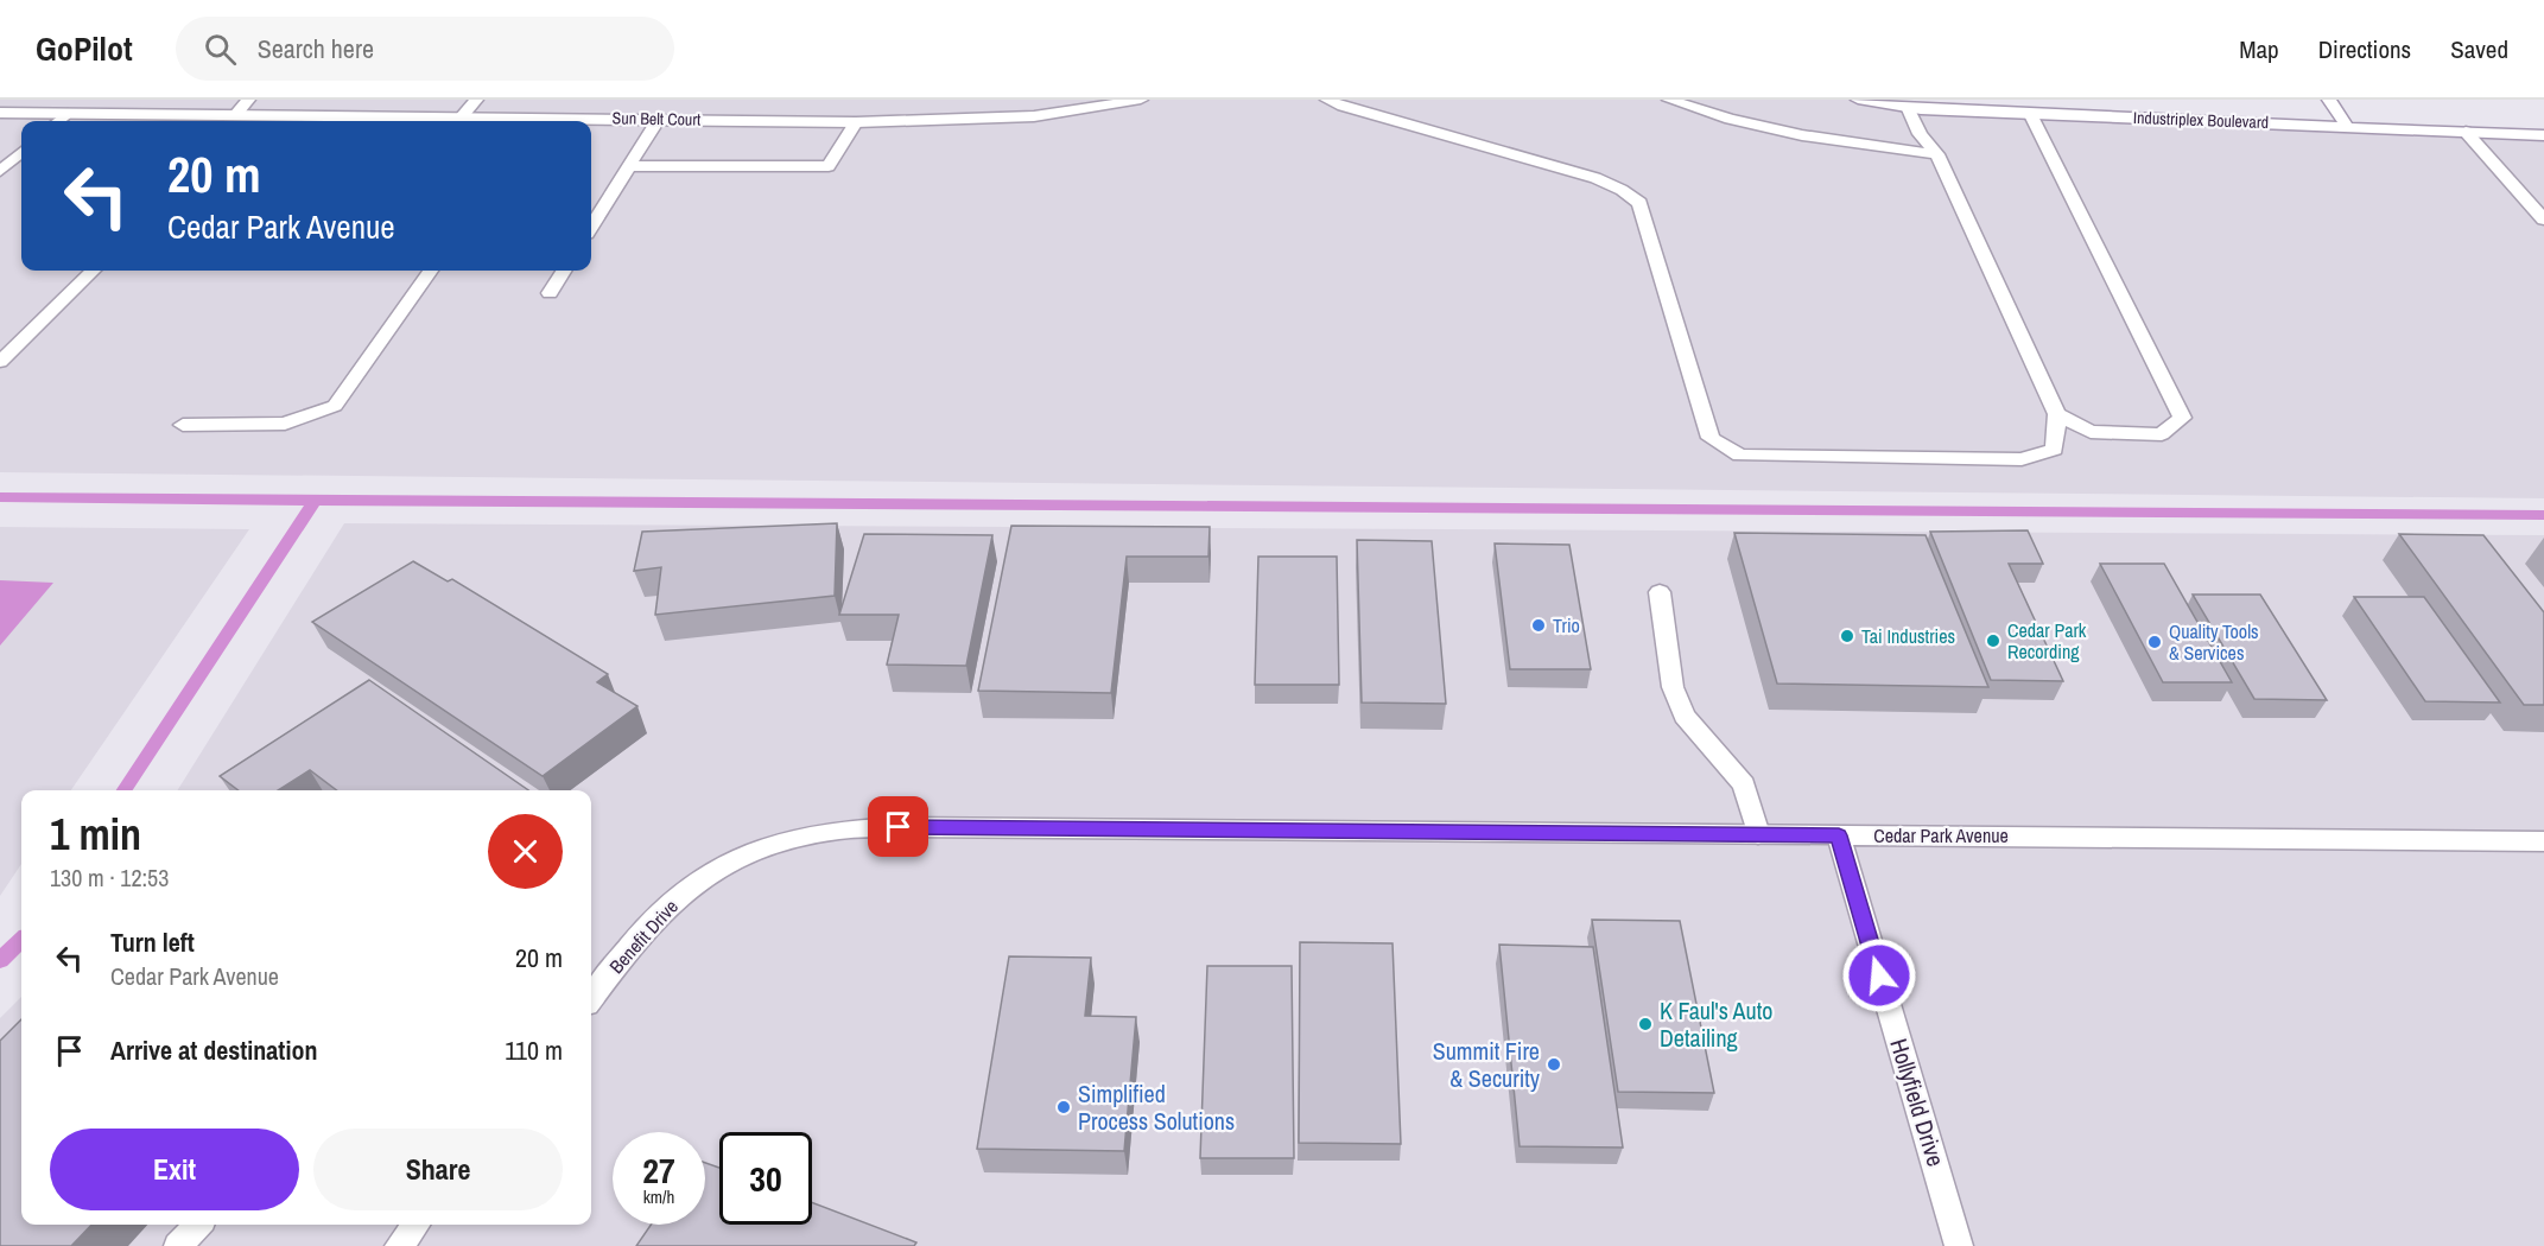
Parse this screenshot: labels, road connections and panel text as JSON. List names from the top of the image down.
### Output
{
  "streets": {
    "street": [
      "Sun Belt Court",
      "Industriplex Boulevard",
      "Cedar Park Avenue",
      "Benefit Drive",
      "Hollyfield Drive"
    ]
  },
  "crossings": [
    ["Cedar Park Avenue", "Benefit Drive"],
    ["Cedar Park Avenue", "Hollyfield Drive"]
  ],
  "places": [
    "Trio",
    "Tai Industries",
    "Cedar Park Recording",
    "Quality Tools & Services",
    "K Faul's Auto Detailing",
    "Summit Fire & Security",
    "Simplified Process Solutions"
  ],
  "page": {
    "header": "GoPilot",
    "search": "Search here",
    "nav": ["Map", "Directions", "Saved"],
    "turn": ["20 m", "Cedar Park Avenue"],
    "heading": ["1 min", "130 m · 12:53"],
    "list": [
      {
        "name": "Turn left",
        "note": "Cedar Park Avenue",
        "value": "20 m"
      },
      {
        "name": "Arrive at destination",
        "value": "110 m"
      }
    ],
    "buttons": ["Exit", "Share"],
    "speed": "27 km/h",
    "limit": "30"
  }
}
